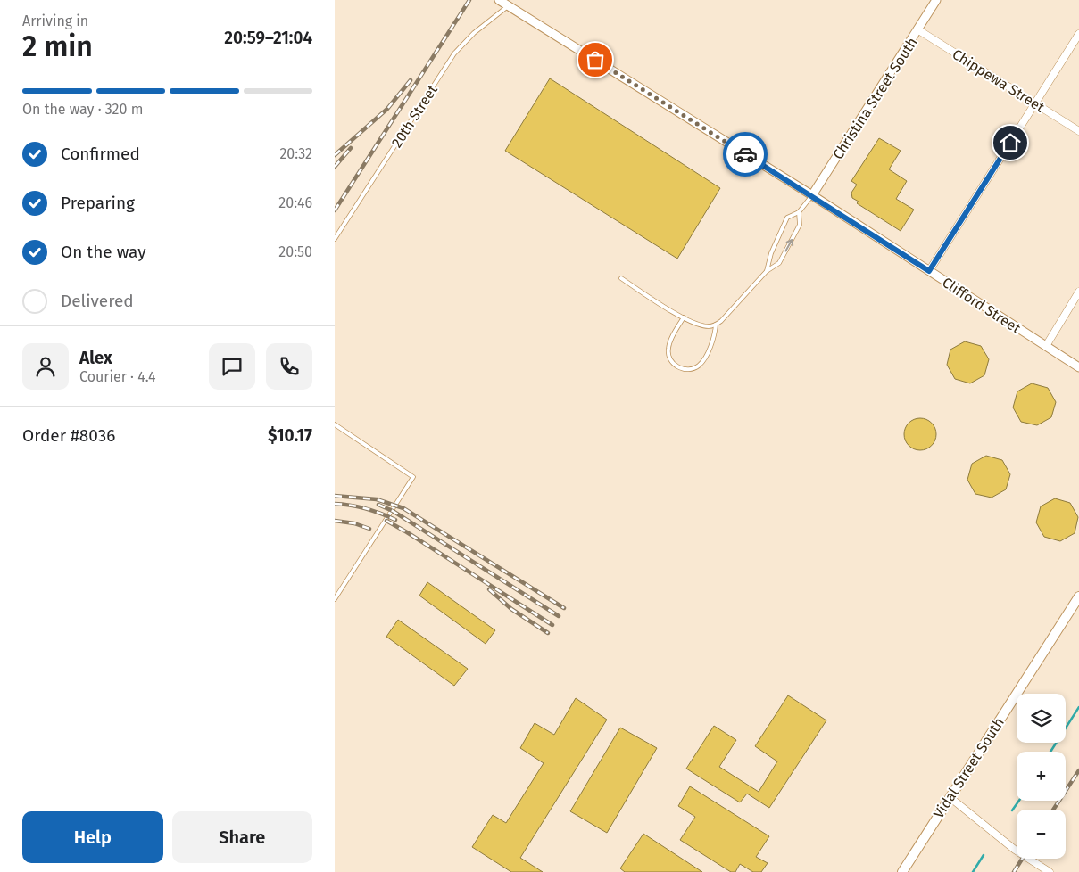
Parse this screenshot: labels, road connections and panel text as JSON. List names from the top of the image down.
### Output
{
  "streets": {
    "main road": ["Vidal Street South"],
    "street": ["Chippewa Street", "Christina Street South", "Clifford Street"],
    "lane": ["20th Street"]
  },
  "crossings": [
    ["Chippewa Street", "Christina Street South"],
    ["Christina Street South", "Clifford Street"],
    ["20th Street", "Clifford Street"]
  ],
  "page": {
    "heading": ["2 min", "Arriving in", "20:59–21:04"],
    "panel": [
      "Alex",
      "Courier · 4.4",
      "Order #8036",
      "$10.17"
    ],
    "bar": "On the way · 320 m",
    "list": [
      ["Confirmed", "20:32"],
      ["Preparing", "20:46"],
      ["On the way", "20:50"],
      "Delivered"
    ],
    "map_buttons": ["+", "−"],
    "buttons": ["Help", "Share"]
  }
}
